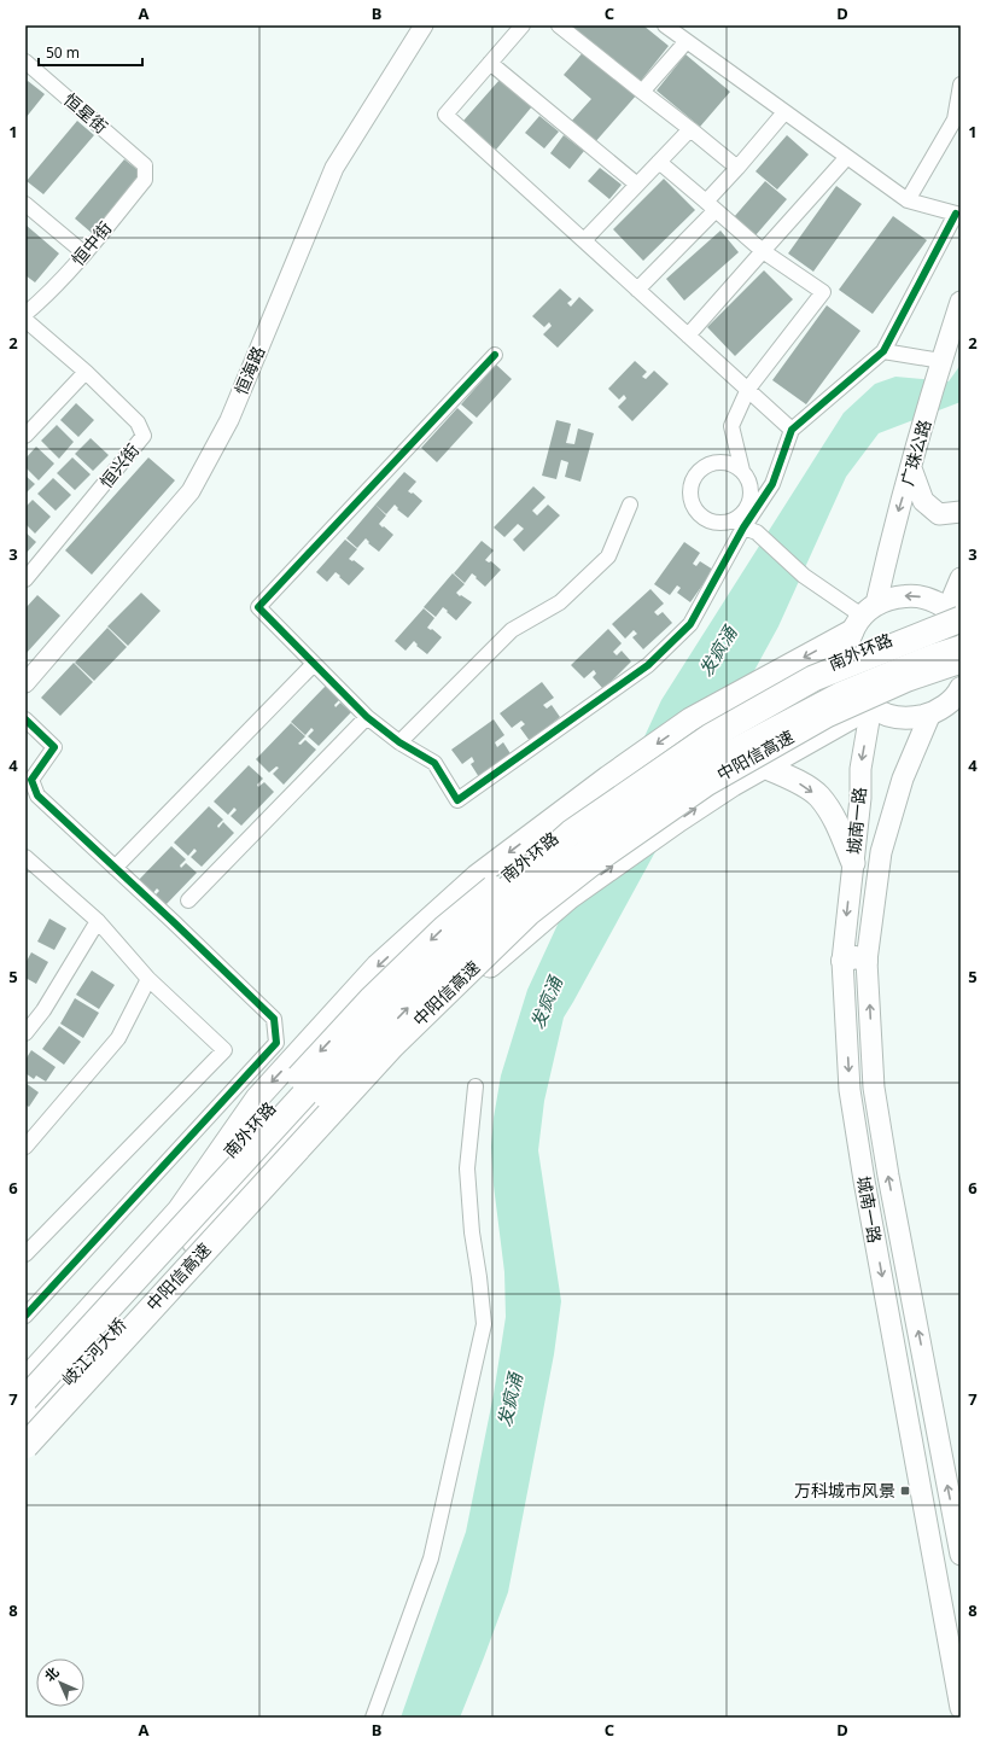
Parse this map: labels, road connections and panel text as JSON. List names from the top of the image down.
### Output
{
  "streets": {
    "highway": ["南外环路", "中阳信高速", "岐江河大桥"],
    "main road": ["广珠公路", "城南一路"],
    "street": [
      "恒星街",
      "恒中街",
      "恒海路",
      "恒兴街"
    ]
  },
  "crossings": [
    ["恒星街", "恒中街"],
    ["南外环路", "中阳信高速"],
    ["南外环路", "岐江河大桥"]
  ],
  "one_way": ["广珠公路"],
  "water": ["发疯涌"],
  "places": {
    "transit": ["万科城市风景"]
  },
  "scale_bar": "50 m",
  "north": "top left",
  "grid": {
    "columns": [
      "A",
      "B",
      "C",
      "D"
    ],
    "rows": [
      "1",
      "2",
      "3",
      "4",
      "5",
      "6",
      "7",
      "8"
    ]
  }
}
